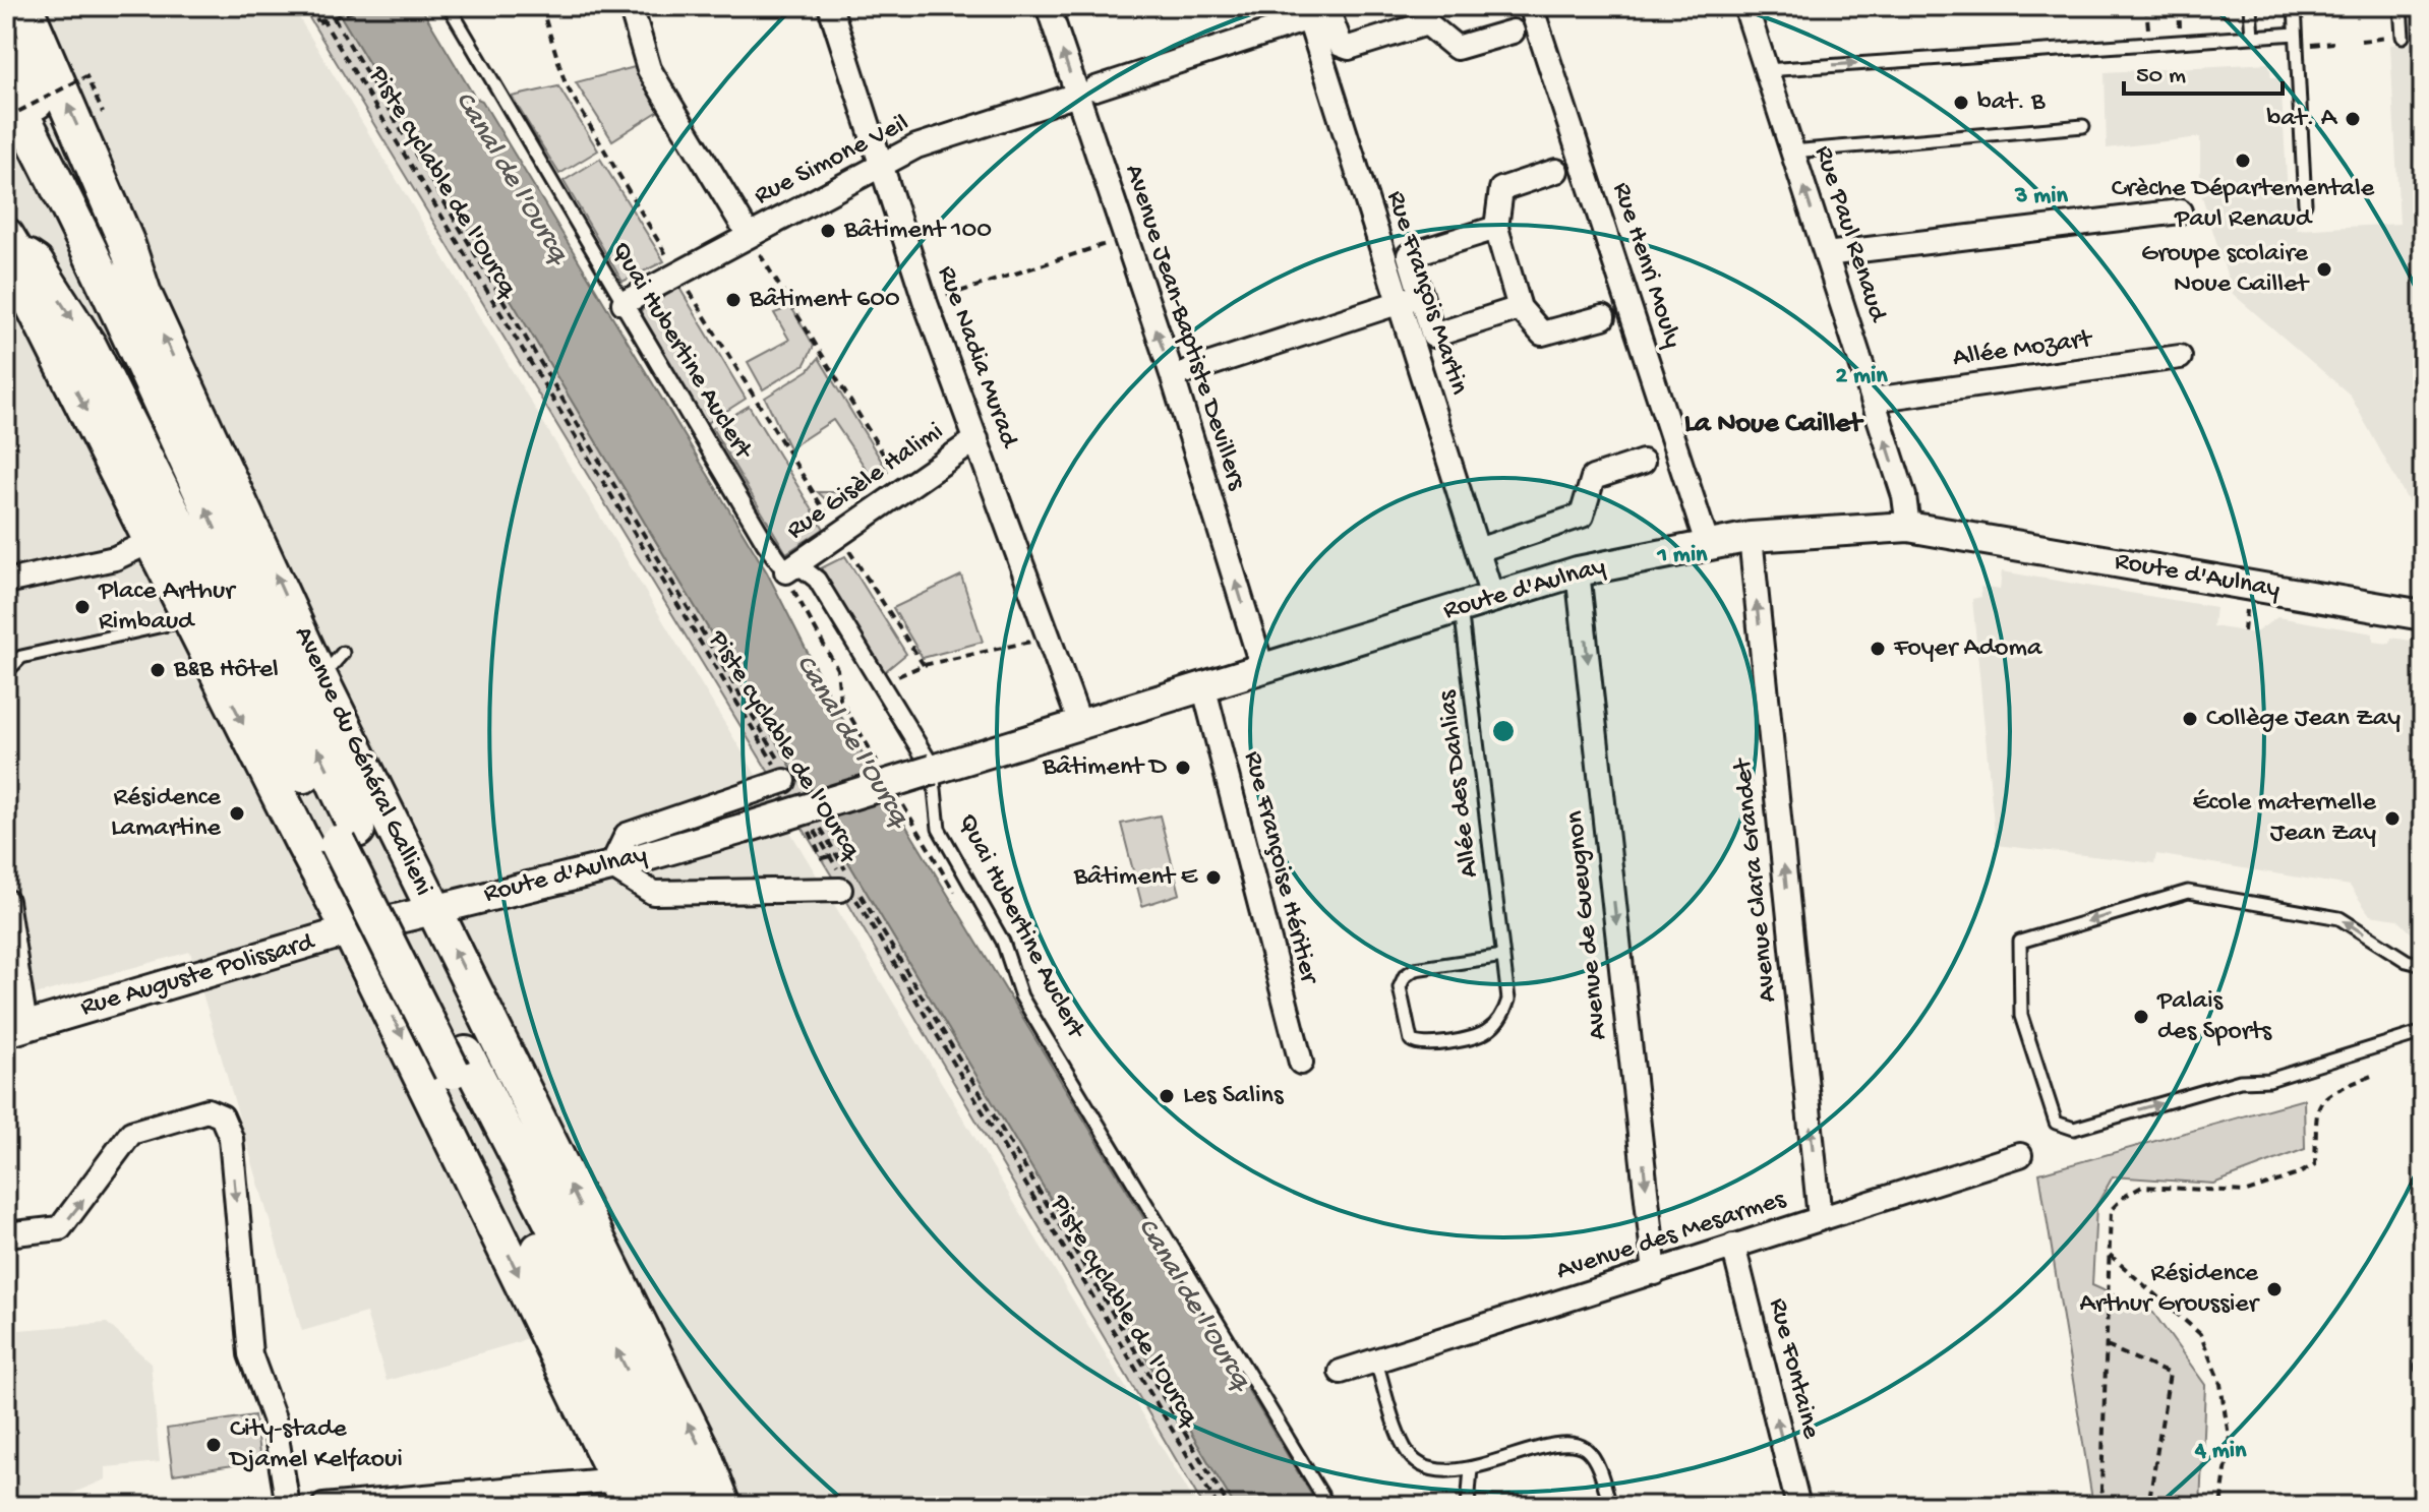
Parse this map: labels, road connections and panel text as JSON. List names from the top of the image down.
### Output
{
  "streets": {
    "main road": ["Avenue du Général Gallieni"],
    "street": [
      "Rue Simone Veil",
      "Rue Paul Renaud",
      "Rue Henri Mouly",
      "Rue François Martin",
      "Avenue Jean-Baptiste Devillers",
      "Allée Mozart",
      "Quai Hubertine Auclert",
      "Rue Nadia Murad",
      "Rue Gisèle Halimi",
      "Route d'Aulnay",
      "Rue Françoise Héritier",
      "Avenue Clara Grandet",
      "Avenue de Gueugnon",
      "Rue Auguste Polissard",
      "Avenue des Mesarmes",
      "Rue Fontaine"
    ],
    "lane": ["Allée des Dahlias"],
    "path": ["Piste cyclable de l'Ourcq"]
  },
  "crossings": [
    ["Rue Simone Veil", "Rue François Martin"],
    ["Rue Simone Veil", "Avenue Jean-Baptiste Devillers"],
    ["Rue Simone Veil", "Quai Hubertine Auclert"],
    ["Rue Simone Veil", "Rue Nadia Murad"],
    ["Rue Paul Renaud", "Allée Mozart"],
    ["Rue Paul Renaud", "Route d'Aulnay"],
    ["Rue Henri Mouly", "Route d'Aulnay"],
    ["Rue François Martin", "Route d'Aulnay"],
    ["Avenue Jean-Baptiste Devillers", "Route d'Aulnay"],
    ["Quai Hubertine Auclert", "Rue Gisèle Halimi"],
    ["Quai Hubertine Auclert", "Route d'Aulnay"],
    ["Rue Nadia Murad", "Rue Gisèle Halimi"],
    ["Rue Nadia Murad", "Route d'Aulnay"],
    ["Route d'Aulnay", "Avenue du Général Gallieni"],
    ["Route d'Aulnay", "Allée des Dahlias"],
    ["Route d'Aulnay", "Rue Françoise Héritier"],
    ["Route d'Aulnay", "Avenue Clara Grandet"],
    ["Route d'Aulnay", "Avenue de Gueugnon"],
    ["Route d'Aulnay", "Rue Auguste Polissard"],
    ["Avenue Clara Grandet", "Avenue des Mesarmes"],
    ["Avenue de Gueugnon", "Avenue des Mesarmes"],
    ["Avenue des Mesarmes", "Rue Fontaine"]
  ],
  "one_way": [
    "Rue Paul Renaud",
    "Avenue Jean-Baptiste Devillers",
    "Avenue Clara Grandet",
    "Avenue de Gueugnon",
    "Rue Fontaine"
  ],
  "districts": ["La Noue Caillet"],
  "water": ["Canal de l'Ourcq"],
  "places": [
    "bat. B",
    "bat. A",
    "Crèche Départementale Paul Renaud",
    "Bâtiment 100",
    "Groupe scolaire Noue Caillet",
    "Bâtiment 600",
    "Place Arthur Rimbaud",
    "Foyer Adoma",
    "B&B Hôtel",
    "Collège Jean Zay",
    "Bâtiment D",
    "Résidence Lamartine",
    "École maternelle Jean Zay",
    "Bâtiment E",
    "Palais des Sports",
    "Les Salins",
    "Résidence Arthur Groussier",
    "City-stade Djamel Kelfaoui"
  ],
  "scale_bar": "50 m",
  "rings": [
    "3 min",
    "2 min",
    "1 min",
    "4 min"
  ]
}
